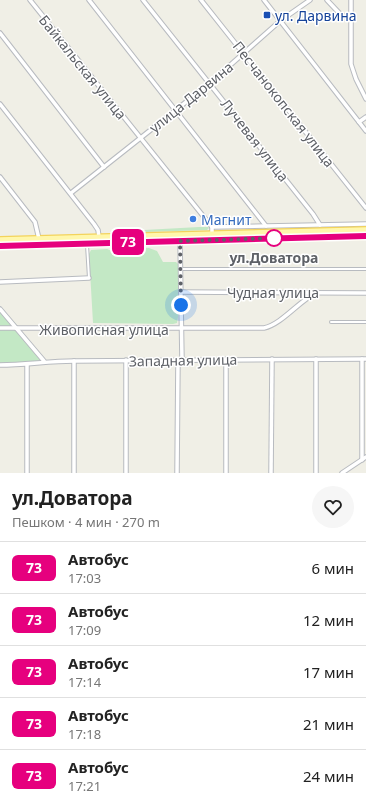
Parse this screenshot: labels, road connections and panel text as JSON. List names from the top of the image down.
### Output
{
  "streets": {
    "street": [
      "Байкальская улица",
      "улица Дарвина",
      "Песчанокопская улица",
      "Лучевая улица",
      "Чудная улица",
      "Живописная улица",
      "Западная улица"
    ]
  },
  "crossings": [
    ["Байкальская улица", "улица Дарвина"],
    ["улица Дарвина", "Песчанокопская улица"],
    ["улица Дарвина", "Лучевая улица"],
    ["Чудная улица", "Живописная улица"]
  ],
  "places": {
    "transit": ["ул. Дарвина"],
    "other": ["Магнит", "ул.Доватора"]
  },
  "lines": ["bus line 73"],
  "page": {
    "on_map": "73",
    "heading": ["ул.Доватора", "Пешком · 4 мин · 270 m"],
    "list": [
      {
        "mark": "73",
        "name": "Автобус",
        "note": "17:03",
        "value": "6 мин"
      },
      {
        "mark": "73",
        "name": "Автобус",
        "note": "17:09",
        "value": "12 мин"
      },
      {
        "mark": "73",
        "name": "Автобус",
        "note": "17:14",
        "value": "17 мин"
      },
      {
        "mark": "73",
        "name": "Автобус",
        "note": "17:18",
        "value": "21 мин"
      },
      {
        "mark": "73",
        "name": "Автобус",
        "note": "17:21",
        "value": "24 мин"
      }
    ]
  }
}
